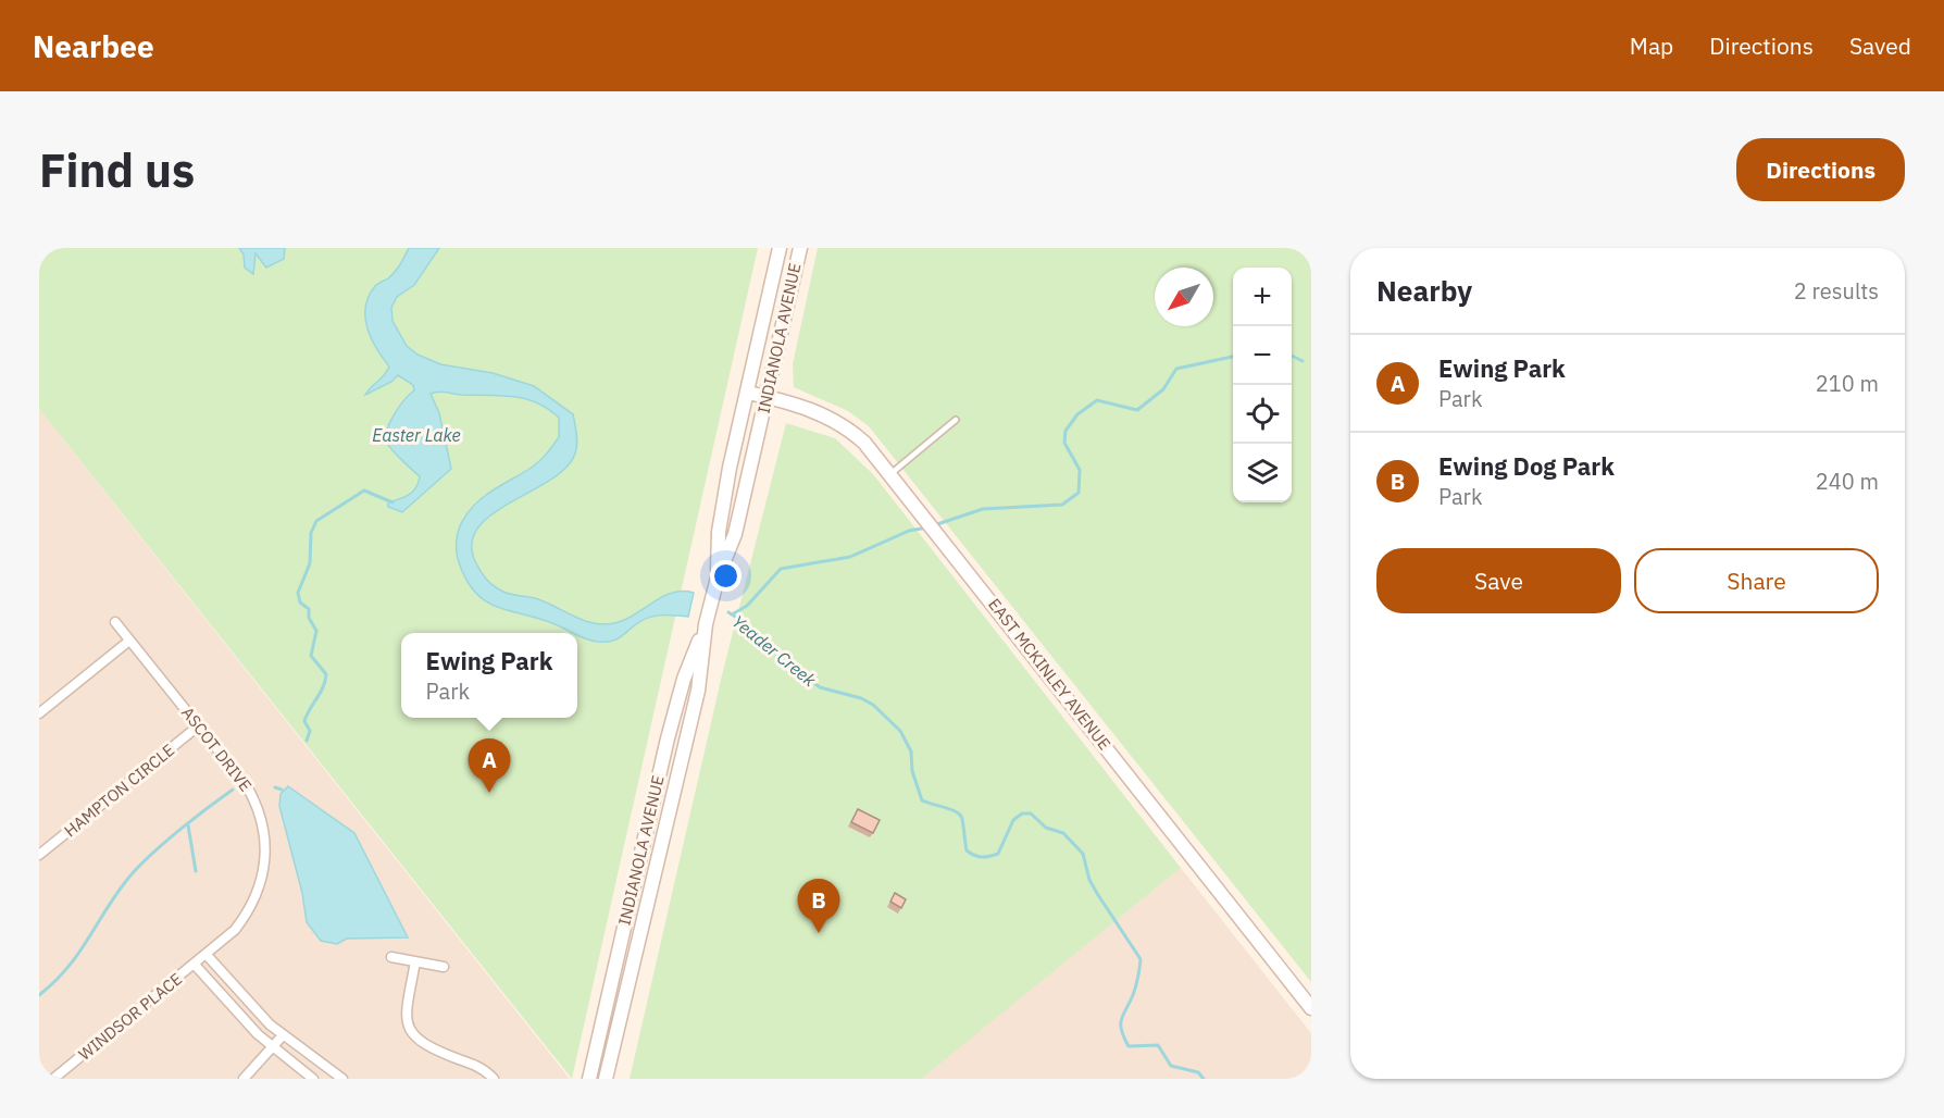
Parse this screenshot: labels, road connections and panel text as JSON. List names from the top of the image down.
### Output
{
  "streets": {
    "main road": ["INDIANOLA AVENUE", "EAST MCKINLEY AVENUE"],
    "street": ["ASCOT DRIVE", "HAMPTON CIRCLE", "WINDSOR PLACE"]
  },
  "crossings": [
    ["INDIANOLA AVENUE", "EAST MCKINLEY AVENUE"],
    ["ASCOT DRIVE", "HAMPTON CIRCLE"],
    ["ASCOT DRIVE", "WINDSOR PLACE"]
  ],
  "water": ["Easter Lake", "Yeader Creek"],
  "north": "bottom left",
  "page": {
    "header": "Nearbee",
    "nav": ["Map", "Directions", "Saved"],
    "buttons": [
      "Directions",
      ["Save", "Share"]
    ],
    "title": "Find us",
    "heading": ["Nearby", "2 results"],
    "map_buttons": ["+", "−"],
    "list": [
      {
        "mark": "A",
        "name": "Ewing Park",
        "note": "Park",
        "value": "210 m"
      },
      {
        "mark": "B",
        "name": "Ewing Dog Park",
        "note": "Park",
        "value": "240 m"
      }
    ],
    "popup": ["Ewing Park", "Park"],
    "pins": ["A", "B"]
  }
}
